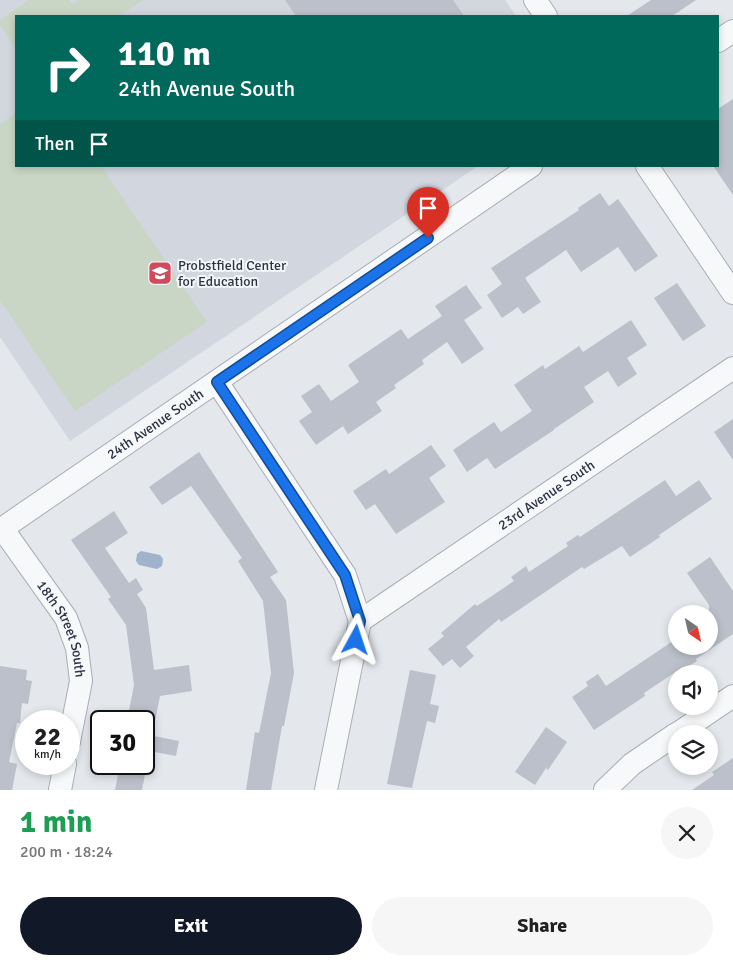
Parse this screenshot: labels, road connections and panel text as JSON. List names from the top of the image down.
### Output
{
  "streets": {
    "street": ["24th Avenue South", "23rd Avenue South", "18th Street South"]
  },
  "crossings": [
    ["24th Avenue South", "18th Street South"]
  ],
  "places": {
    "school or university": ["Probstfield Center for Education"]
  },
  "north": "bottom right",
  "page": {
    "turn": ["110 m", "24th Avenue South"],
    "then": "Then",
    "speed": "22 km/h",
    "limit": "30",
    "heading": ["1 min", "200 m · 18:24"],
    "buttons": ["Exit", "Share"]
  }
}
